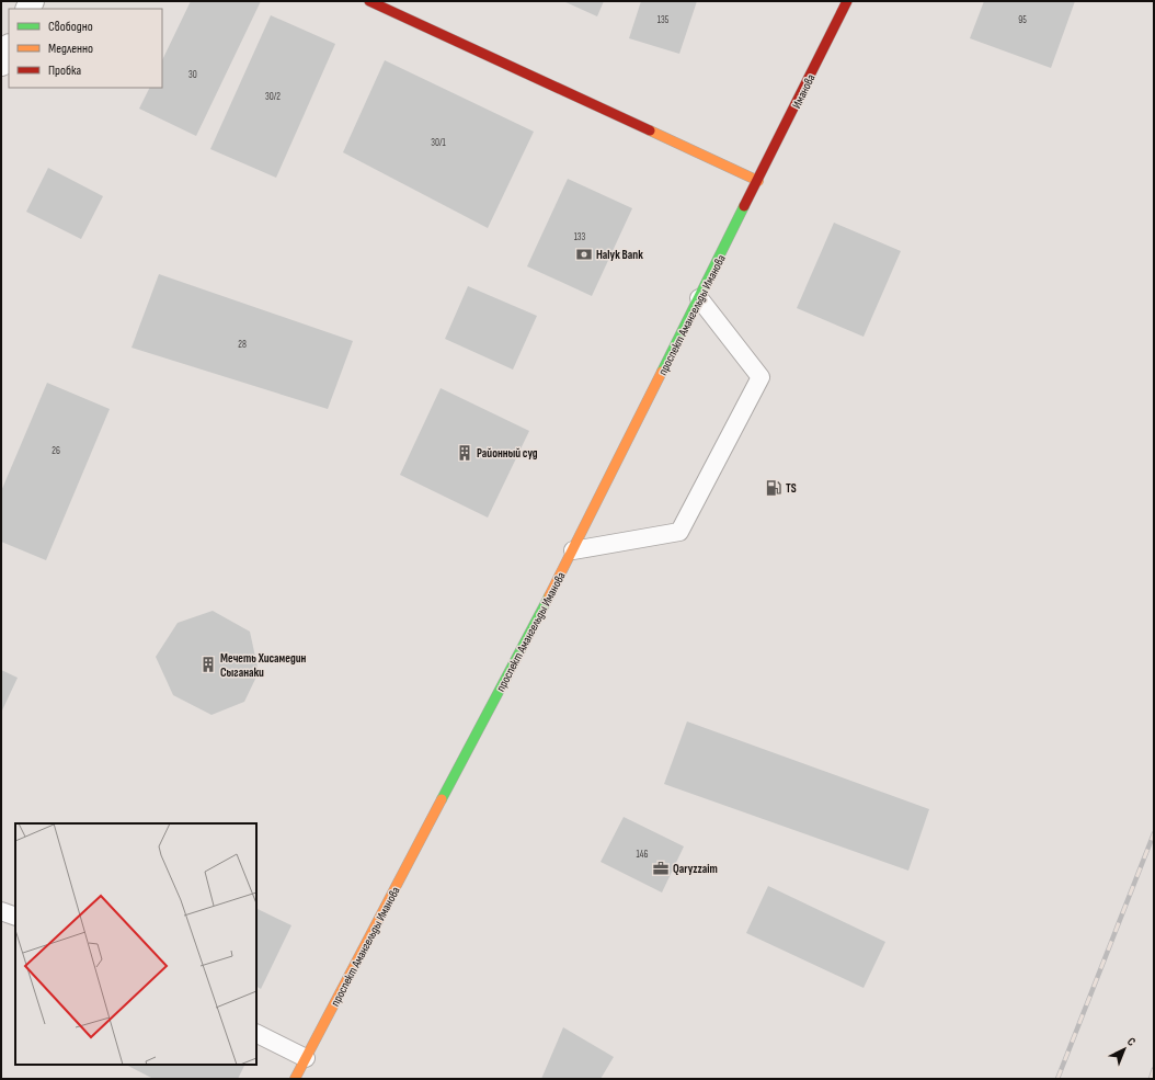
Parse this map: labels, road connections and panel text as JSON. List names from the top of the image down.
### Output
{
  "streets": {
    "main road": ["Иманова", "проспект Амангельды Иманова"]
  },
  "crossings": [
    ["Иманова", "проспект Амангельды Иманова"]
  ],
  "places": {
    "bank": ["Halyk Bank"],
    "building": ["Районный суд", "Мечеть Хисамедин Сыганаки"],
    "fuel station": ["TS"],
    "office": ["Qaryzzaim"]
  },
  "house_numbers": [
    "135",
    "95",
    "30",
    "30/2",
    "30/1",
    "133",
    "28",
    "26",
    "146"
  ],
  "legend": ["Свободно", "Медленно", "Пробка"],
  "north": "top right"
}
